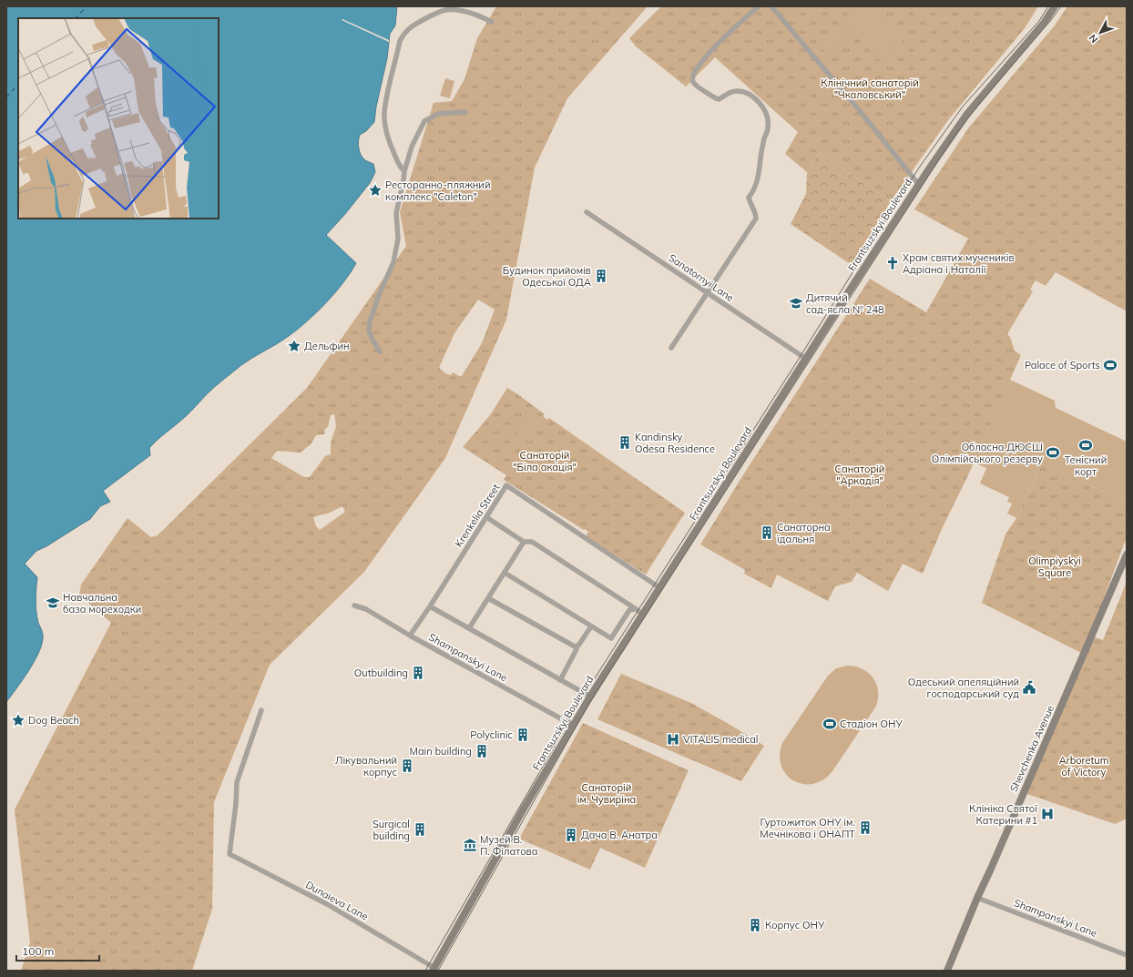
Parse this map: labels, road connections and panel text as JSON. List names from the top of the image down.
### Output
{
  "streets": {
    "street": [
      "Frantsuzskyi Boulevard",
      "Sanatornyi Lane",
      "Krenkelia Street",
      "Shampanskyi Lane",
      "Shevchenka Avenue",
      "Dunaieva Lane"
    ]
  },
  "crossings": [
    ["Frantsuzskyi Boulevard", "Sanatornyi Lane"],
    ["Frantsuzskyi Boulevard", "Krenkelia Street"],
    ["Frantsuzskyi Boulevard", "Shampanskyi Lane"],
    ["Frantsuzskyi Boulevard", "Dunaieva Lane"],
    ["Krenkelia Street", "Shampanskyi Lane"],
    ["Shampanskyi Lane", "Shevchenka Avenue"]
  ],
  "parks": [
    "Клінічний санаторій \"Чкаловський\"",
    "Санаторій \"Біла акація\"",
    "Санаторій \"Аркадія\"",
    "Olimpiyskyi Square",
    "Arboretum of Victory",
    "Санаторій ім. Чувиріна"
  ],
  "places": {
    "place": ["Ресторанно-пляжний комплекс \"Caleton\"", "Дельфин", "Dog Beach"],
    "church": ["Храм святих мучеників Адріана і Наталії"],
    "building": [
      "Будинок прийомів Одеської ОДА",
      "Kandinsky Odesa Residence",
      "Санаторна їдальня",
      "Outbuilding",
      "Polyclinic",
      "Main building",
      "Лікувальний корпус",
      "Гуртожиток ОНУ ім. Мечнікова і ОНАПТ",
      "Surgical building",
      "Дача В. Анатра",
      "Корпус ОНУ"
    ],
    "school or university": ["Дитячий сад-ясла № 248", "Навчальна база мореходки"],
    "sports": [
      "Palace of Sports",
      "Тенісний корт",
      "Обласна ДЮСШ Олімпійського резерву",
      "Стадіон ОНУ"
    ],
    "public building": ["Одеський апеляційний господарський суд"],
    "hospital": ["VITALIS medical", "Клініка Святої Катерини #1"],
    "museum": ["Музей В. П. Філатова"]
  },
  "scale_bar": "100 m",
  "north": "bottom left"
}
